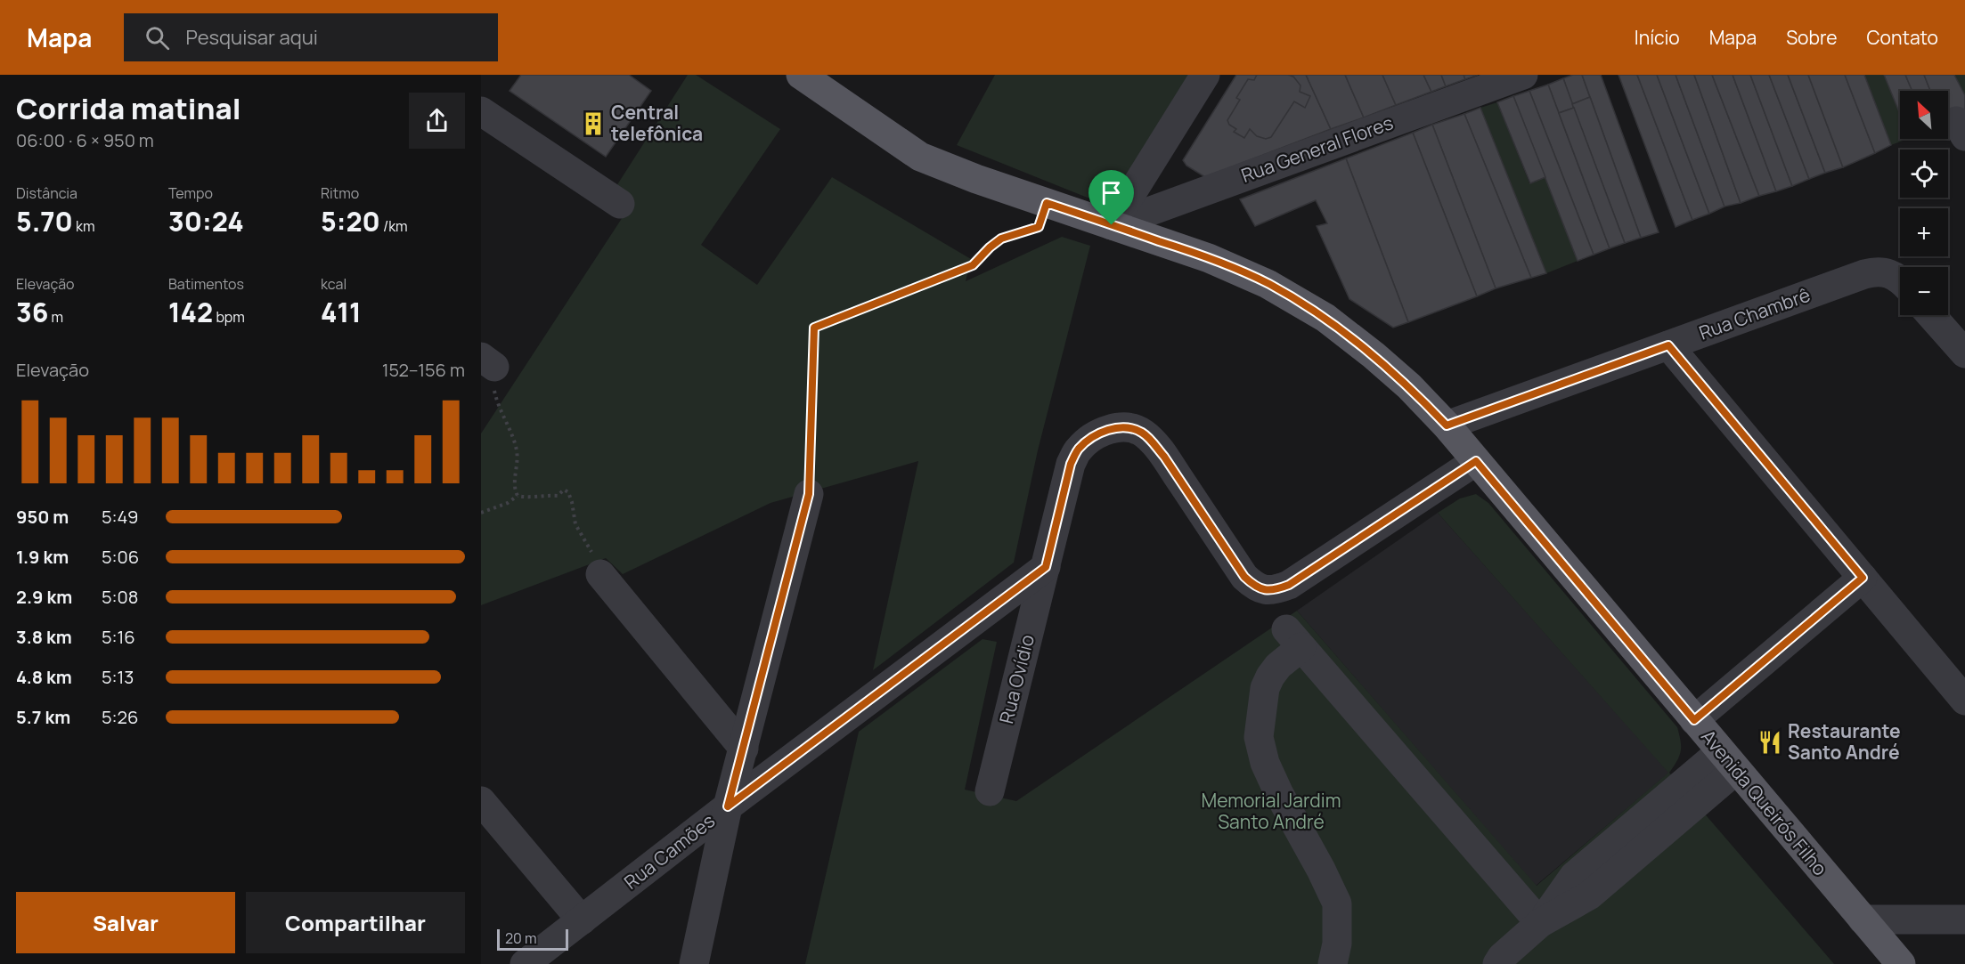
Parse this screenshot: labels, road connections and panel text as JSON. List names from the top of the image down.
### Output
{
  "streets": {
    "main road": ["Avenida Queirós Filho"],
    "street": [
      "Rua General Flores",
      "Rua Chambrê",
      "Rua Ovídio",
      "Rua Camões"
    ]
  },
  "crossings": [
    ["Rua General Flores", "Avenida Queirós Filho"],
    ["Rua Chambrê", "Avenida Queirós Filho"],
    ["Rua Ovídio", "Avenida Queirós Filho"],
    ["Rua Ovídio", "Rua Camões"]
  ],
  "parks": ["Memorial Jardim Santo André"],
  "places": {
    "building": ["Central telefônica"],
    "restaurant": ["Restaurante Santo André"]
  },
  "scale_bar": "20 m",
  "north": "top left",
  "page": {
    "header": "Mapa",
    "search": "Pesquisar aqui",
    "nav": [
      "Início",
      "Mapa",
      "Sobre",
      "Contato"
    ],
    "heading": ["Corrida matinal", "06:00 · 6 × 950 m"],
    "map_buttons": ["+", "−"],
    "stats": [
      ["Distância", "5.70 km"],
      ["Tempo", "30:24"],
      ["Ritmo", "5:20 /km"],
      ["Elevação", "36 m"],
      ["Batimentos", "142 bpm"],
      ["kcal", "411"]
    ],
    "chart": ["Elevação", "152–156 m"],
    "list": [
      {
        "name": "950 m",
        "note": "5:49"
      },
      {
        "name": "1.9 km",
        "note": "5:06"
      },
      {
        "name": "2.9 km",
        "note": "5:08"
      },
      {
        "name": "3.8 km",
        "note": "5:16"
      },
      {
        "name": "4.8 km",
        "note": "5:13"
      },
      {
        "name": "5.7 km",
        "note": "5:26"
      }
    ],
    "buttons": ["Salvar", "Compartilhar"],
    "scale": "20 m"
  }
}
